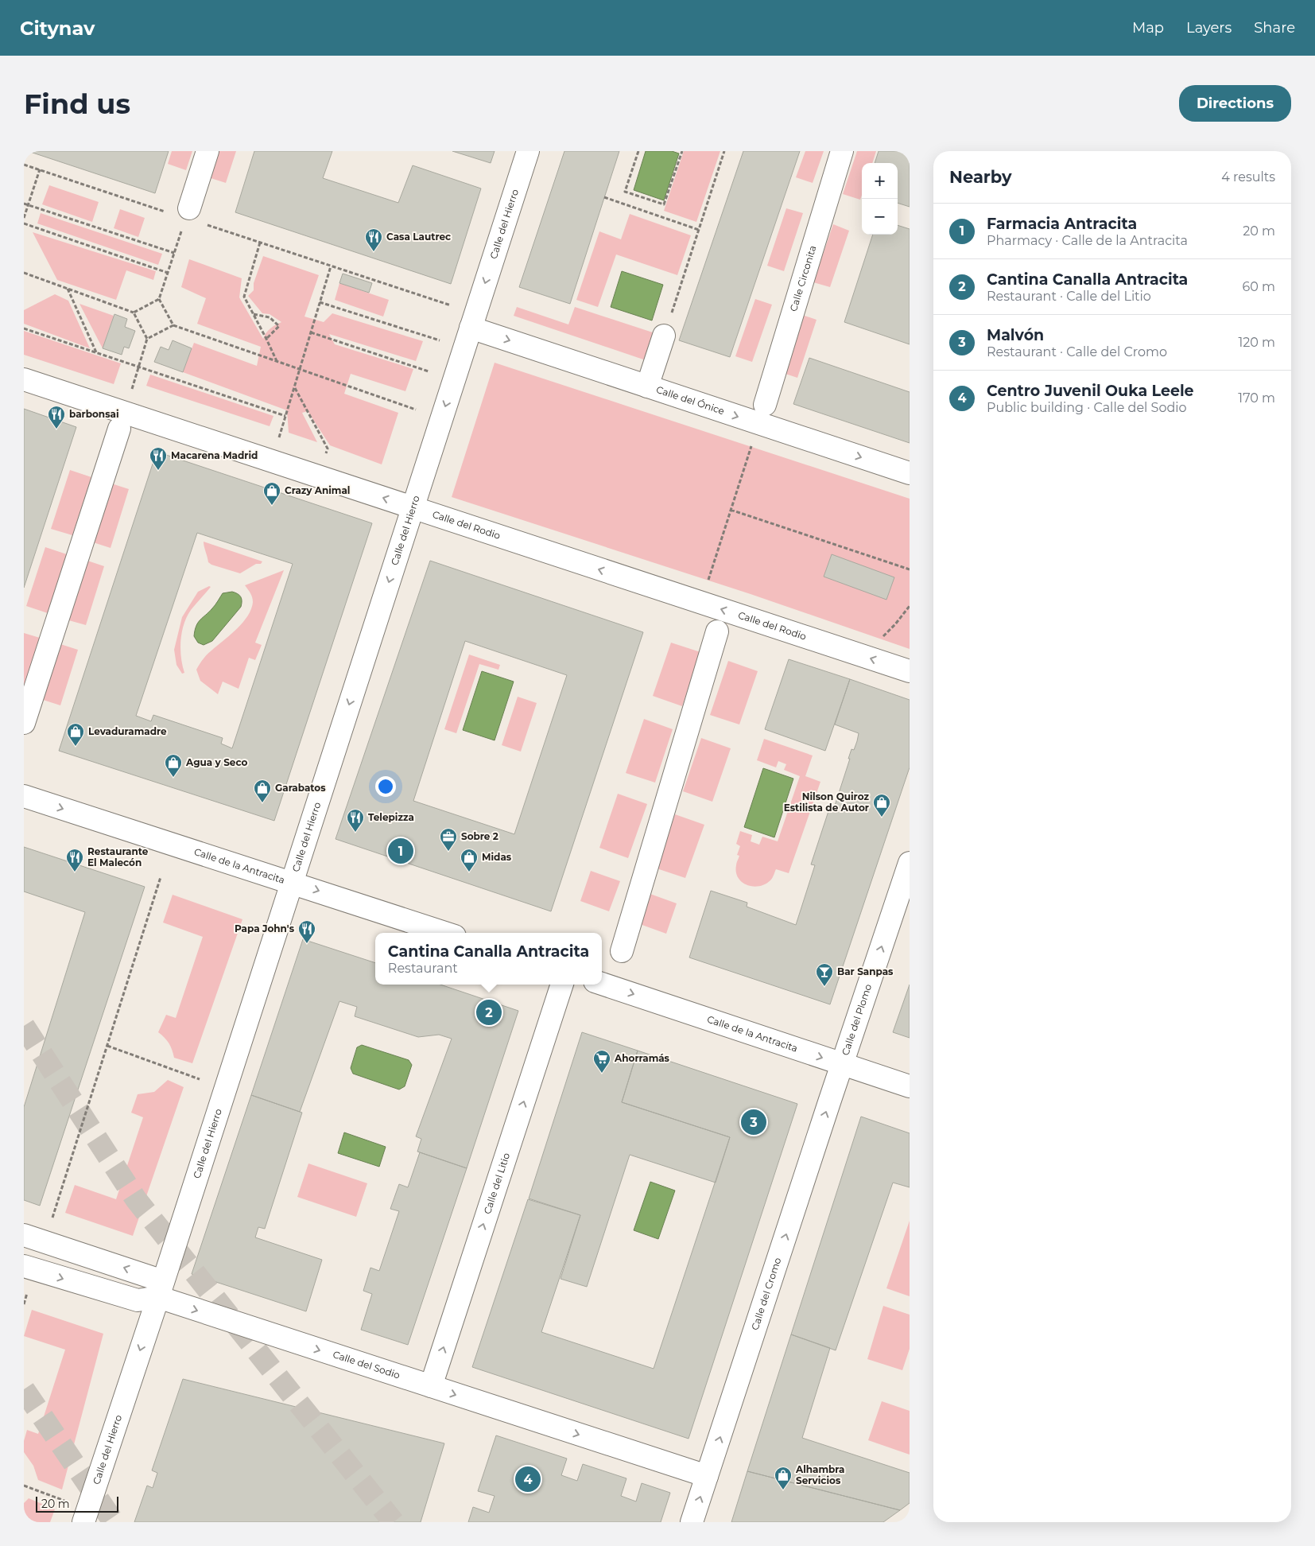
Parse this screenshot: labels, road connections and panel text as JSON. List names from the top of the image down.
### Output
{
  "streets": {
    "street": [
      "Calle del Hierro",
      "Calle Circonita",
      "Calle del Ónice",
      "Calle del Rodio",
      "Calle de la Antracita",
      "Calle del Plomo",
      "Calle del Litio",
      "Calle del Cromo",
      "Calle del Sodio"
    ]
  },
  "crossings": [
    ["Calle del Hierro", "Calle del Ónice"],
    ["Calle del Hierro", "Calle del Rodio"],
    ["Calle del Hierro", "Calle de la Antracita"],
    ["Calle del Hierro", "Calle del Sodio"],
    ["Calle de la Antracita", "Calle del Plomo"],
    ["Calle de la Antracita", "Calle del Cromo"],
    ["Calle del Plomo", "Calle del Cromo"],
    ["Calle del Litio", "Calle del Sodio"],
    ["Calle del Cromo", "Calle del Sodio"]
  ],
  "one_way": [
    "Calle del Hierro",
    "Calle del Ónice",
    "Calle del Rodio",
    "Calle de la Antracita",
    "Calle del Plomo",
    "Calle del Litio",
    "Calle del Cromo"
  ],
  "places": {
    "restaurant": [
      "Casa Lautrec",
      "barbonsai",
      "Macarena Madrid",
      "Telepizza",
      "Restaurante El Malecón",
      "Papa John's"
    ],
    "shop": [
      "Crazy Animal",
      "Levaduramadre",
      "Agua y Seco",
      "Garabatos",
      "Nilson Quiroz Estilista de Autor",
      "Midas",
      "Alhambra Servicios"
    ],
    "office": ["Sobre 2"],
    "bar": ["Bar Sanpas"],
    "supermarket": ["Ahorramás"]
  },
  "scale_bar": "20 m",
  "page": {
    "header": "Citynav",
    "nav": ["Map", "Layers", "Share"],
    "buttons": "Directions",
    "title": "Find us",
    "heading": ["Nearby", "4 results"],
    "map_buttons": ["+", "−"],
    "list": [
      {
        "mark": "1",
        "name": "Farmacia Antracita",
        "note": "Pharmacy · Calle de la Antracita",
        "value": "20 m"
      },
      {
        "mark": "2",
        "name": "Cantina Canalla Antracita",
        "note": "Restaurant · Calle del Litio",
        "value": "60 m"
      },
      {
        "mark": "3",
        "name": "Malvón",
        "note": "Restaurant · Calle del Cromo",
        "value": "120 m"
      },
      {
        "mark": "4",
        "name": "Centro Juvenil Ouka Leele",
        "note": "Public building · Calle del Sodio",
        "value": "170 m"
      }
    ],
    "pins": [
      "1",
      "2",
      "3",
      "4"
    ],
    "popup": ["Cantina Canalla Antracita", "Restaurant"],
    "scale": "20 m"
  }
}
